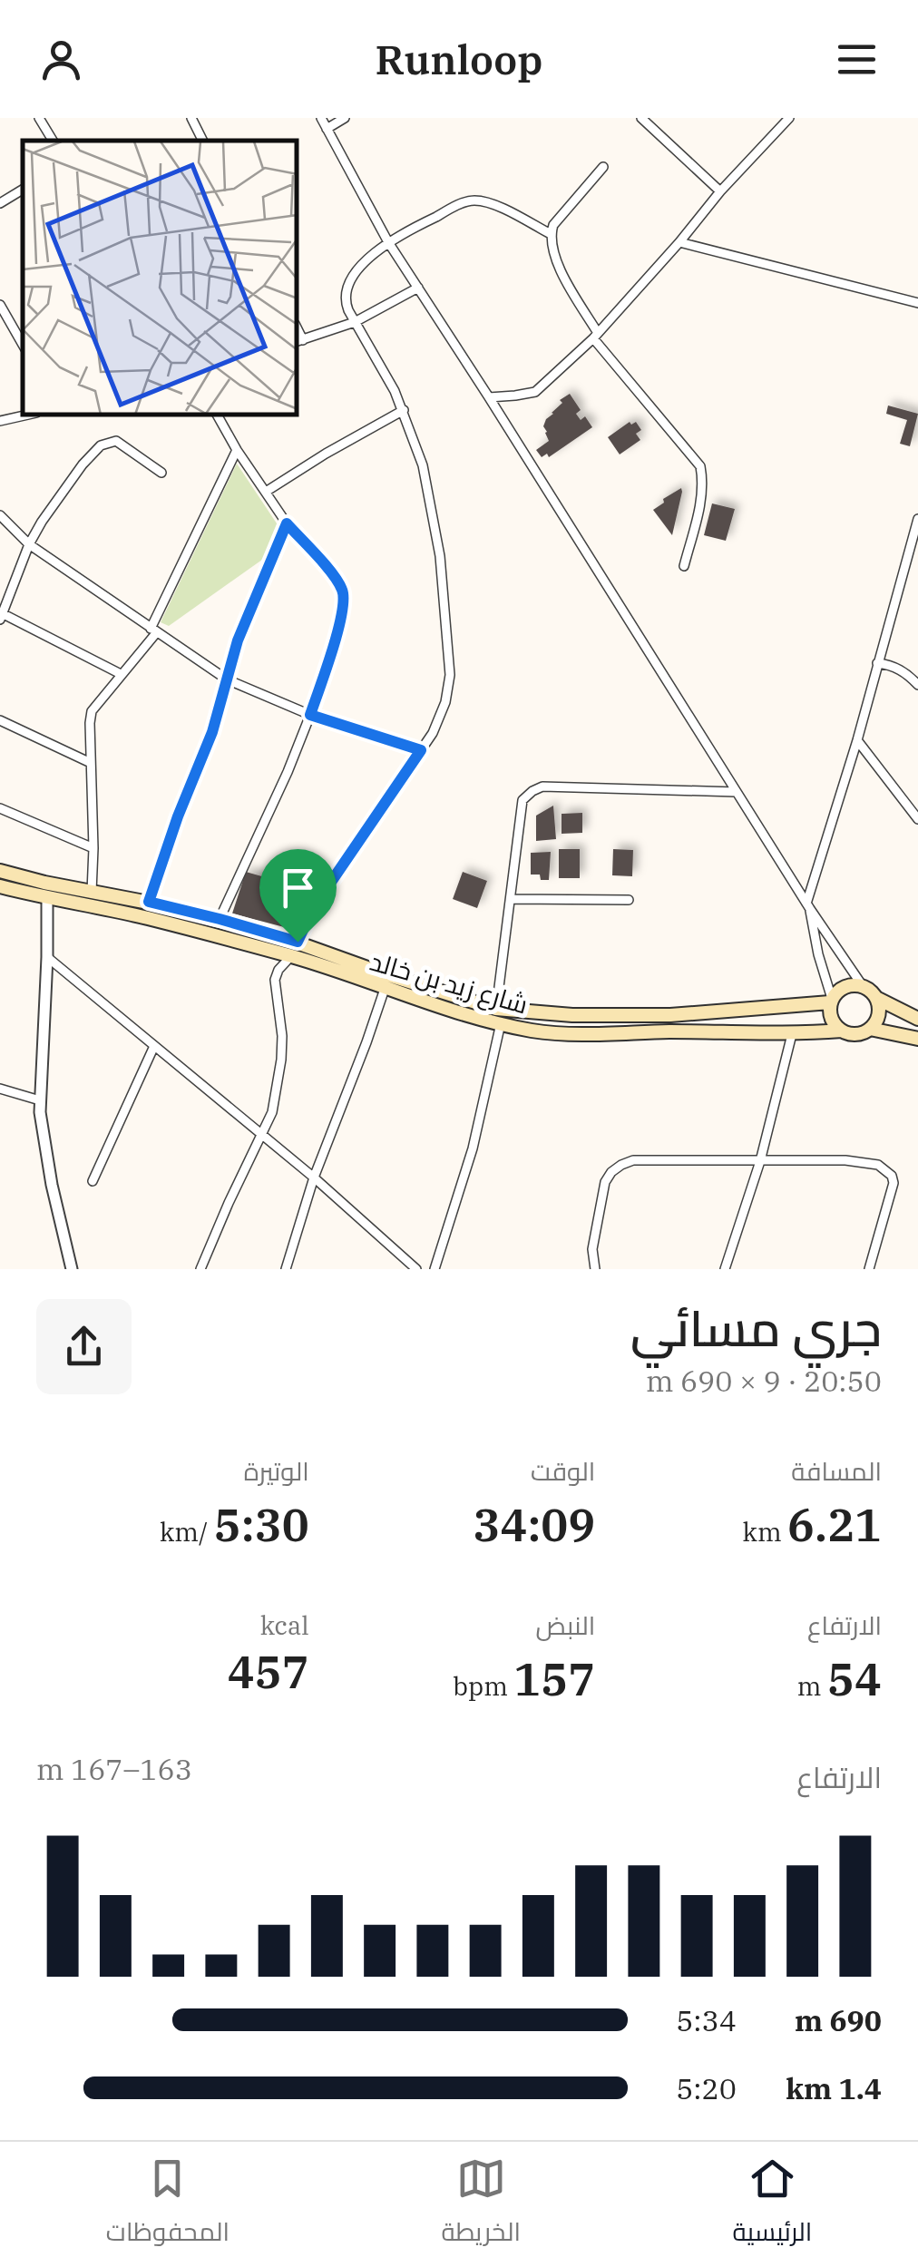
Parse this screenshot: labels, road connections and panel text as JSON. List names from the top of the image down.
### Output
{
  "streets": {
    "main road": ["شارع زيد بن خالد"]
  },
  "page": {
    "header": "Runloop",
    "heading": ["جري مسائي", "20:50 · 9 × 690 m"],
    "stats": [
      ["المسافة", "6.21 km"],
      ["الوقت", "34:09"],
      ["الوتيرة", "5:30 /km"],
      ["الارتفاع", "54 m"],
      ["النبض", "157 bpm"],
      ["kcal", "457"]
    ],
    "chart": ["الارتفاع", "163–167 m"],
    "list": [
      {
        "name": "690 m",
        "note": "5:34"
      },
      {
        "name": "1.4 km",
        "note": "5:20"
      }
    ],
    "tabs": ["الرئيسية", "الخريطة", "المحفوظات"]
  }
}
